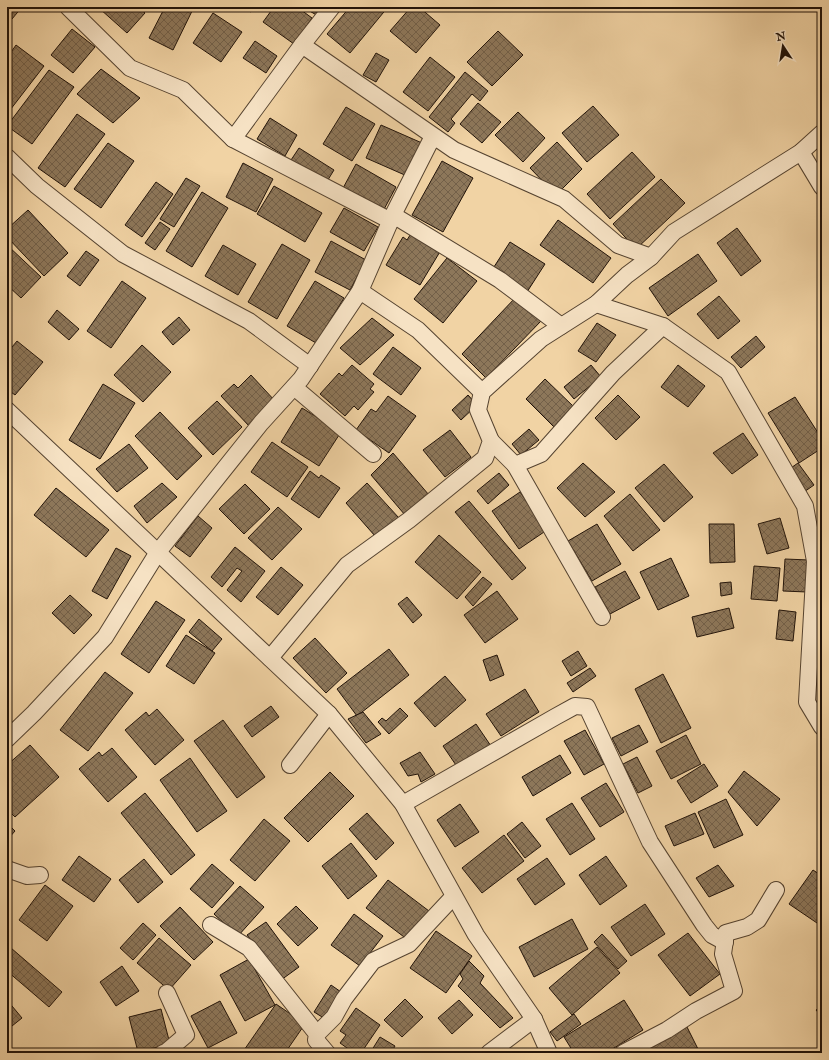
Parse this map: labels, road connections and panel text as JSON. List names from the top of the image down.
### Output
{
  "north": "top"
}
